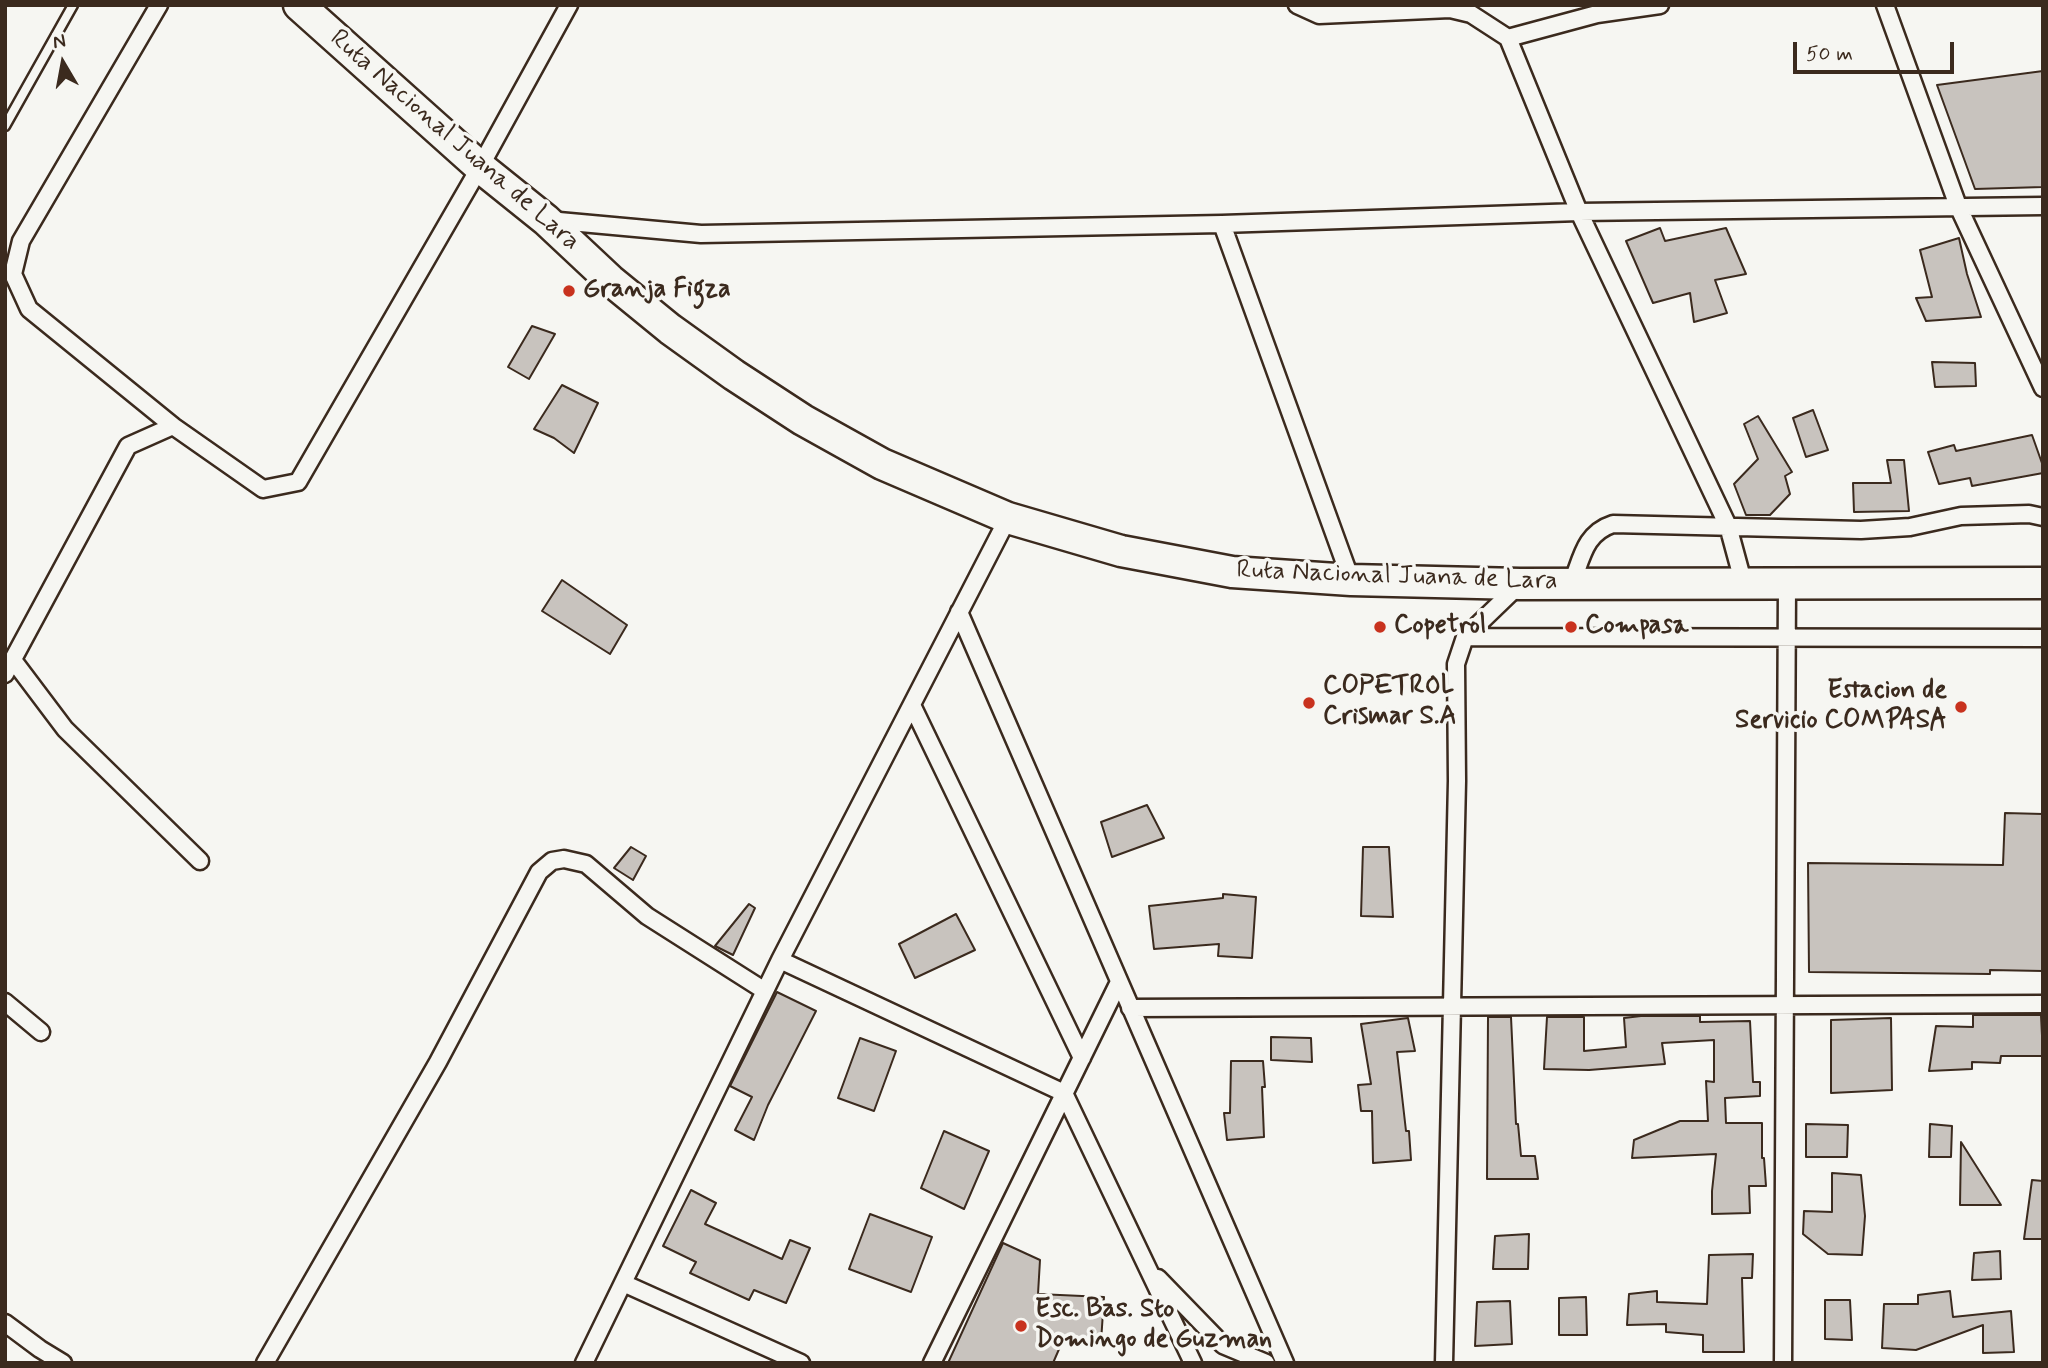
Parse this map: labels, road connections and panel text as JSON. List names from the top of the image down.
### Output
{
  "streets": {
    "highway": ["Ruta Nacional Juana de Lara"]
  },
  "places": [
    "Granja Figza",
    "Copetrol",
    "Compasa",
    "COPETROL Crismar S.A",
    "Estacion de Servicio COMPASA",
    "Esc. Bas. Sto Domingo de Guzman"
  ],
  "scale_bar": "50 m",
  "north": "top"
}
